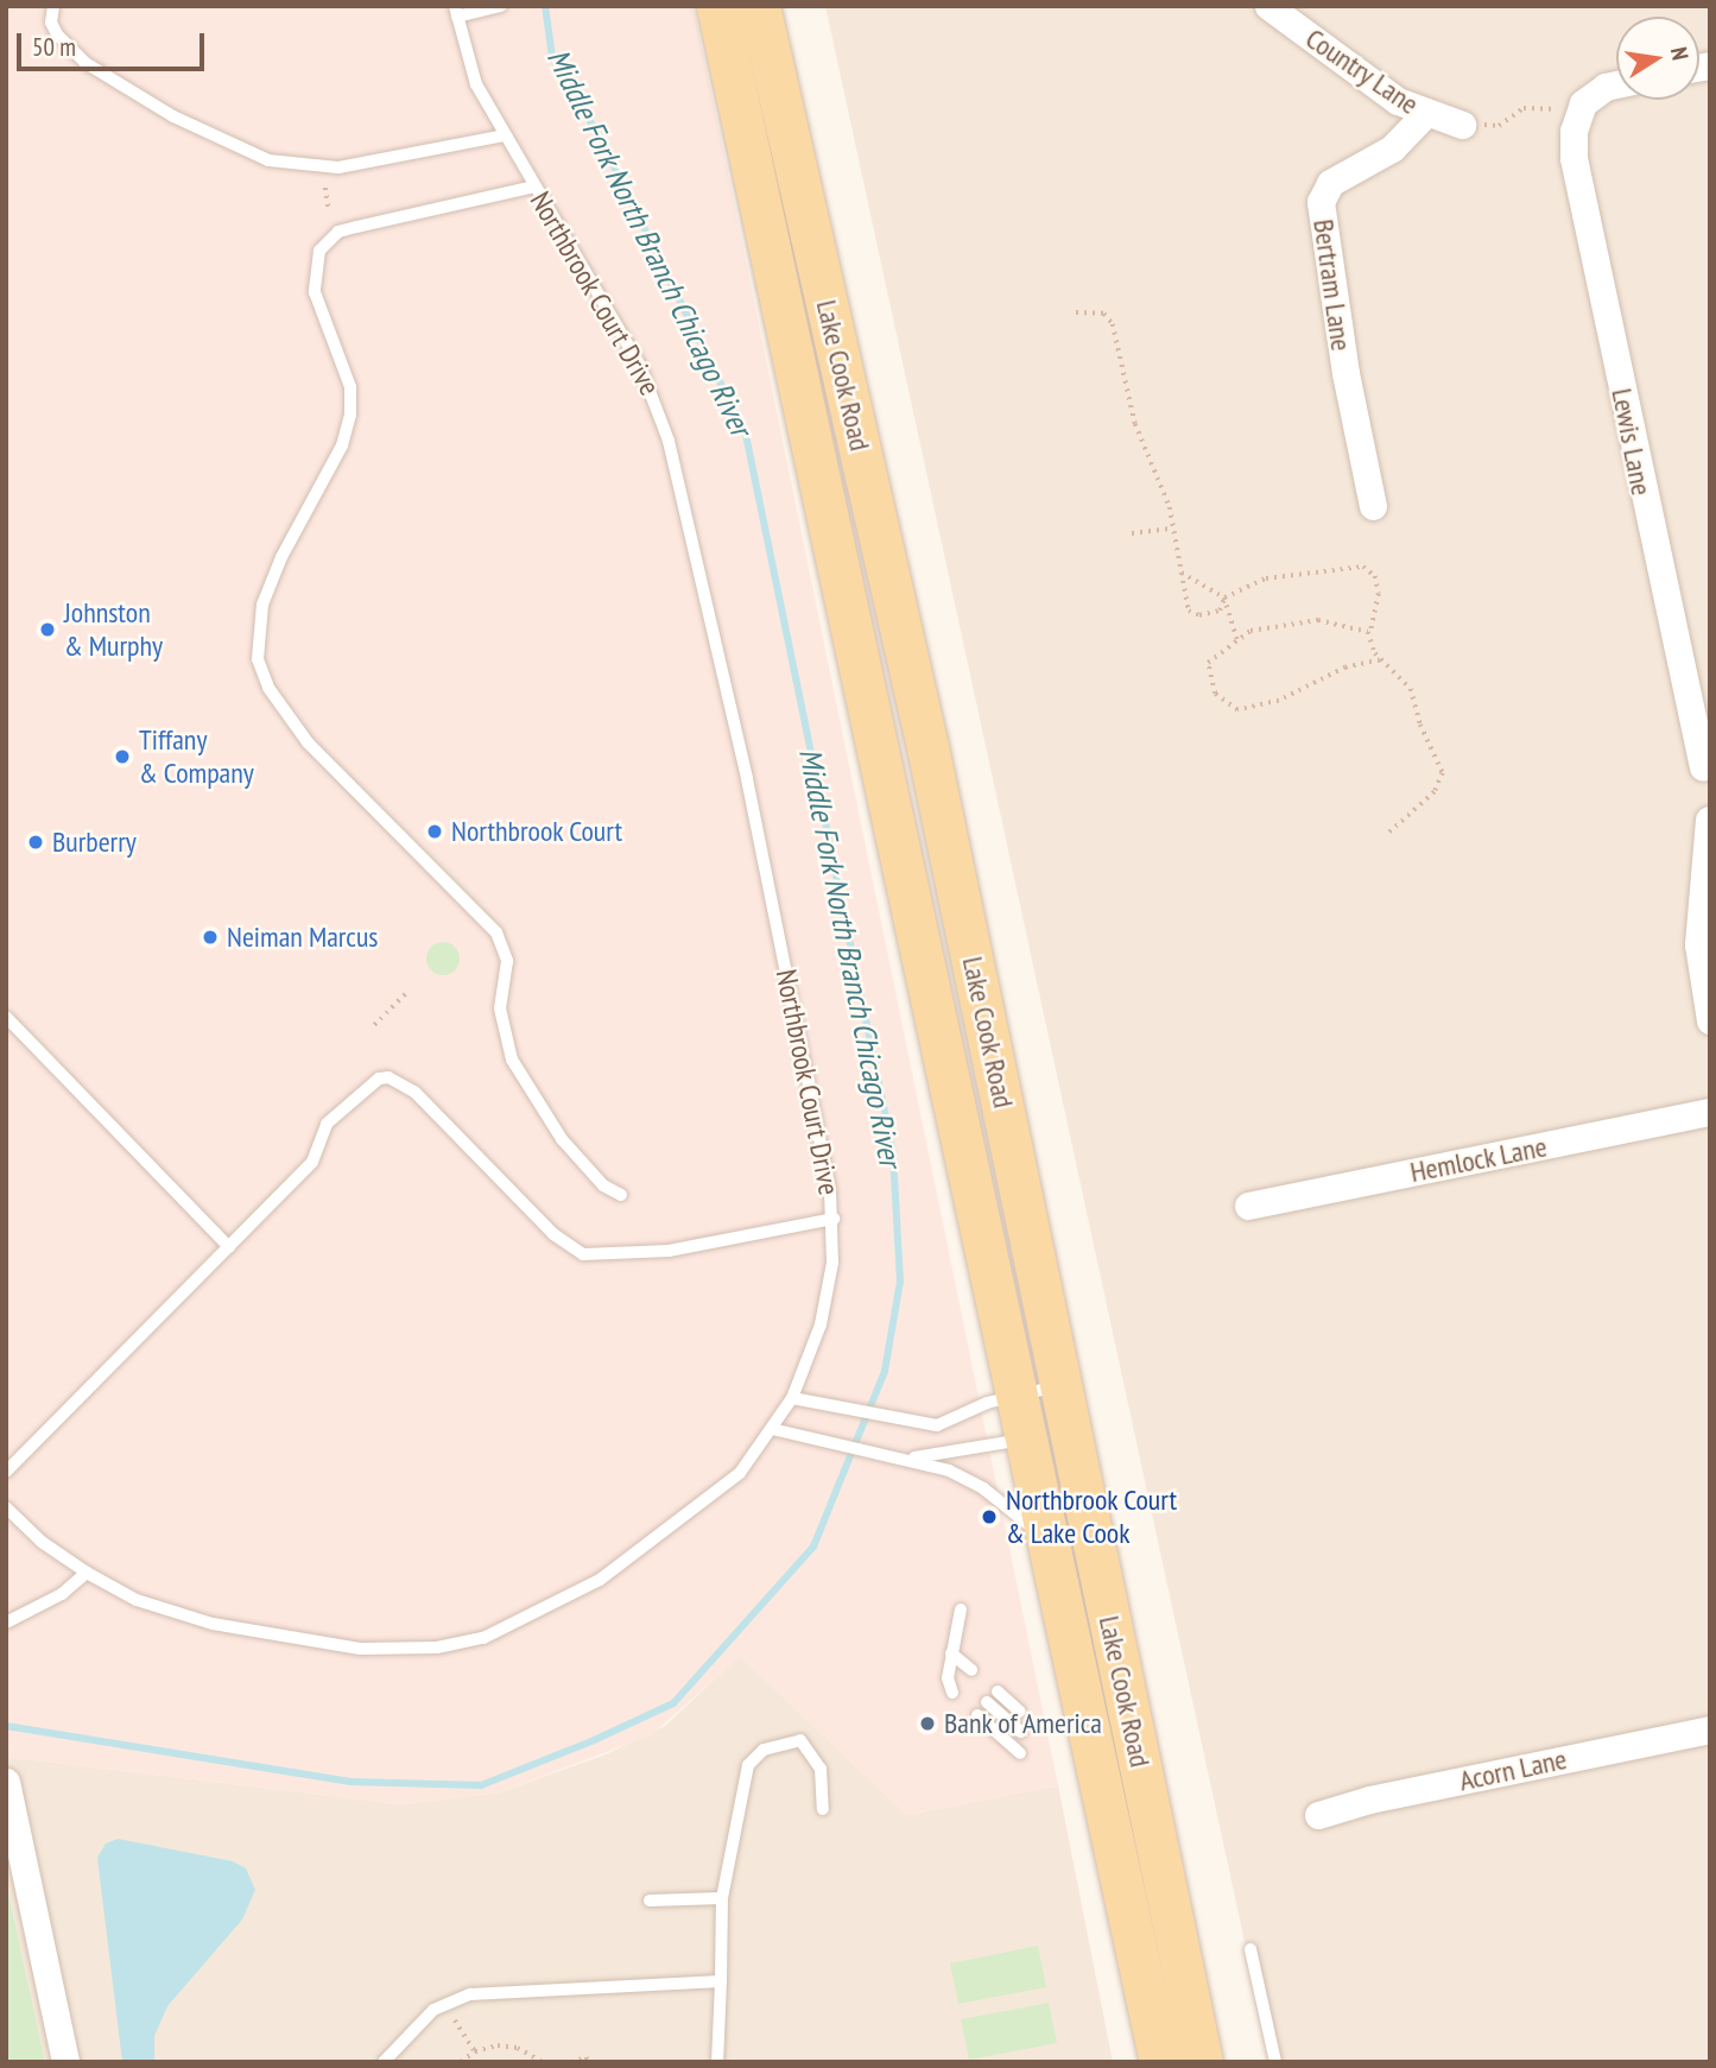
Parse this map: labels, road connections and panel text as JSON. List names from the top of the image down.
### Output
{
  "streets": {
    "main road": ["Lake Cook Road"],
    "street": [
      "Country Lane",
      "Bertram Lane",
      "Lewis Lane",
      "Hemlock Lane",
      "Acorn Lane"
    ],
    "lane": ["Northbrook Court Drive"]
  },
  "crossings": [
    ["Country Lane", "Bertram Lane"]
  ],
  "water": ["Middle Fork North Branch Chicago River"],
  "places": [
    "Johnston & Murphy",
    "Tiffany & Company",
    "Northbrook Court",
    "Burberry",
    "Neiman Marcus",
    "Northbrook Court & Lake Cook",
    "Bank of America"
  ],
  "scale_bar": "50 m",
  "north": "right"
}
